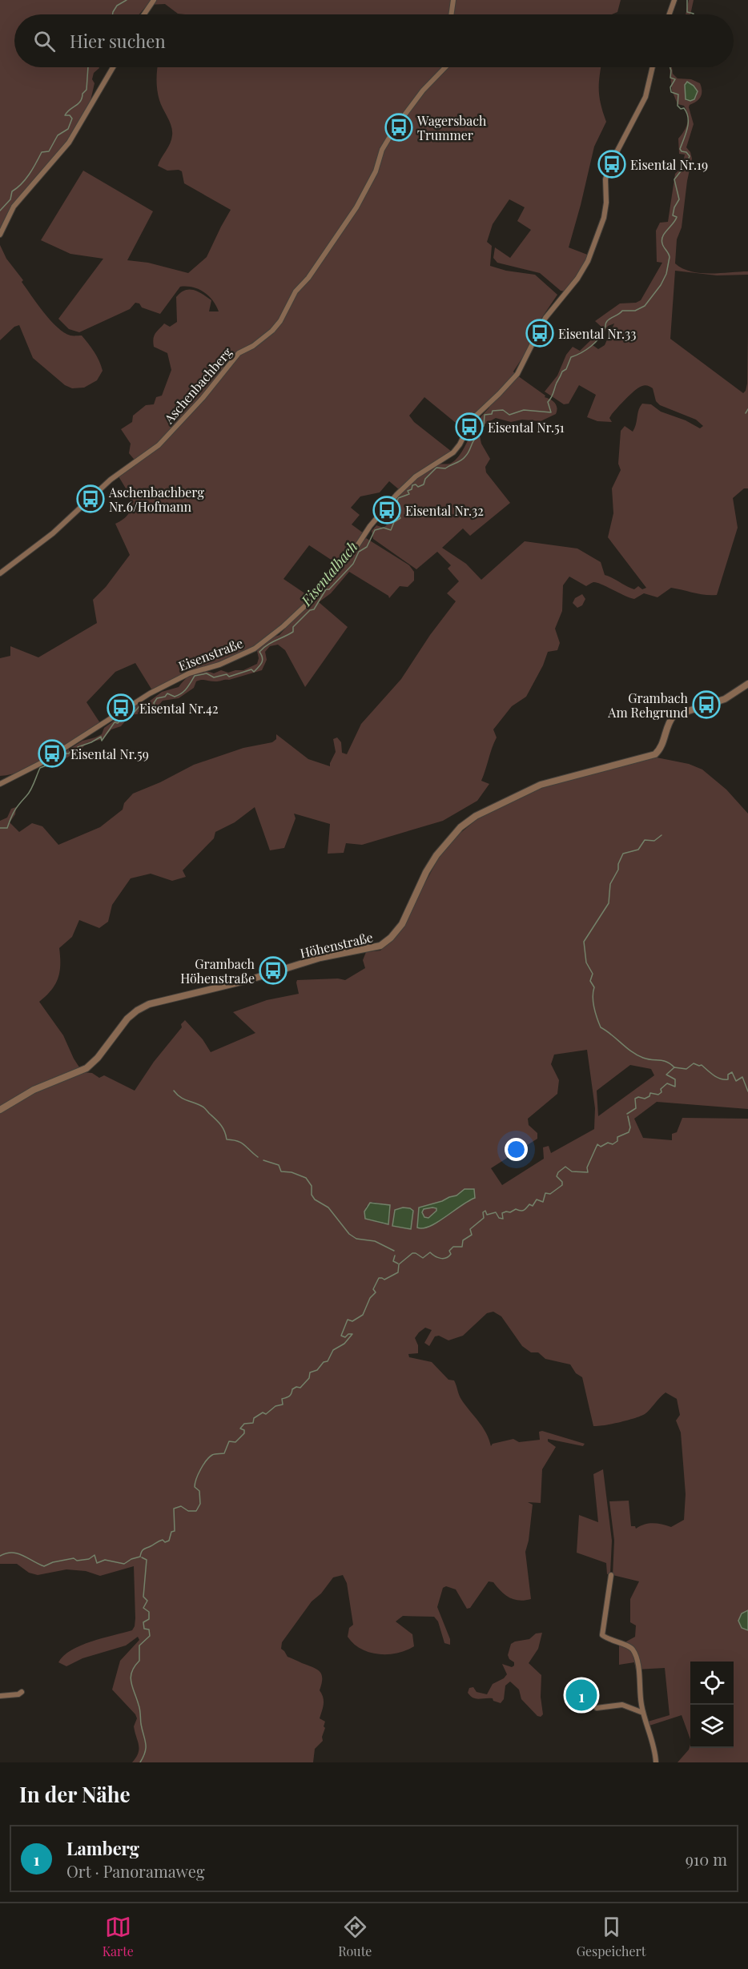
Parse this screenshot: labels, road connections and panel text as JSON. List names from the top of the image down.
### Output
{
  "streets": {
    "street": ["Aschenbachberg", "Eisenstraße", "Höhenstraße"]
  },
  "water": ["Eisentalbach"],
  "places": {
    "bus stop": [
      "Wagersbach Trummer",
      "Eisental Nr.19",
      "Eisental Nr.33",
      "Eisental Nr.51",
      "Aschenbachberg Nr.6/Hofmann",
      "Eisental Nr.32",
      "Grambach Am Rehgrund",
      "Eisental Nr.42",
      "Eisental Nr.59",
      "Grambach Höhenstraße"
    ]
  },
  "page": {
    "search": "Hier suchen",
    "pins": "1",
    "heading": "In der Nähe",
    "list": [
      {
        "mark": "1",
        "name": "Lamberg",
        "note": "Ort · Panoramaweg",
        "value": "910 m"
      }
    ],
    "nav": ["Karte", "Route", "Gespeichert"]
  }
}
